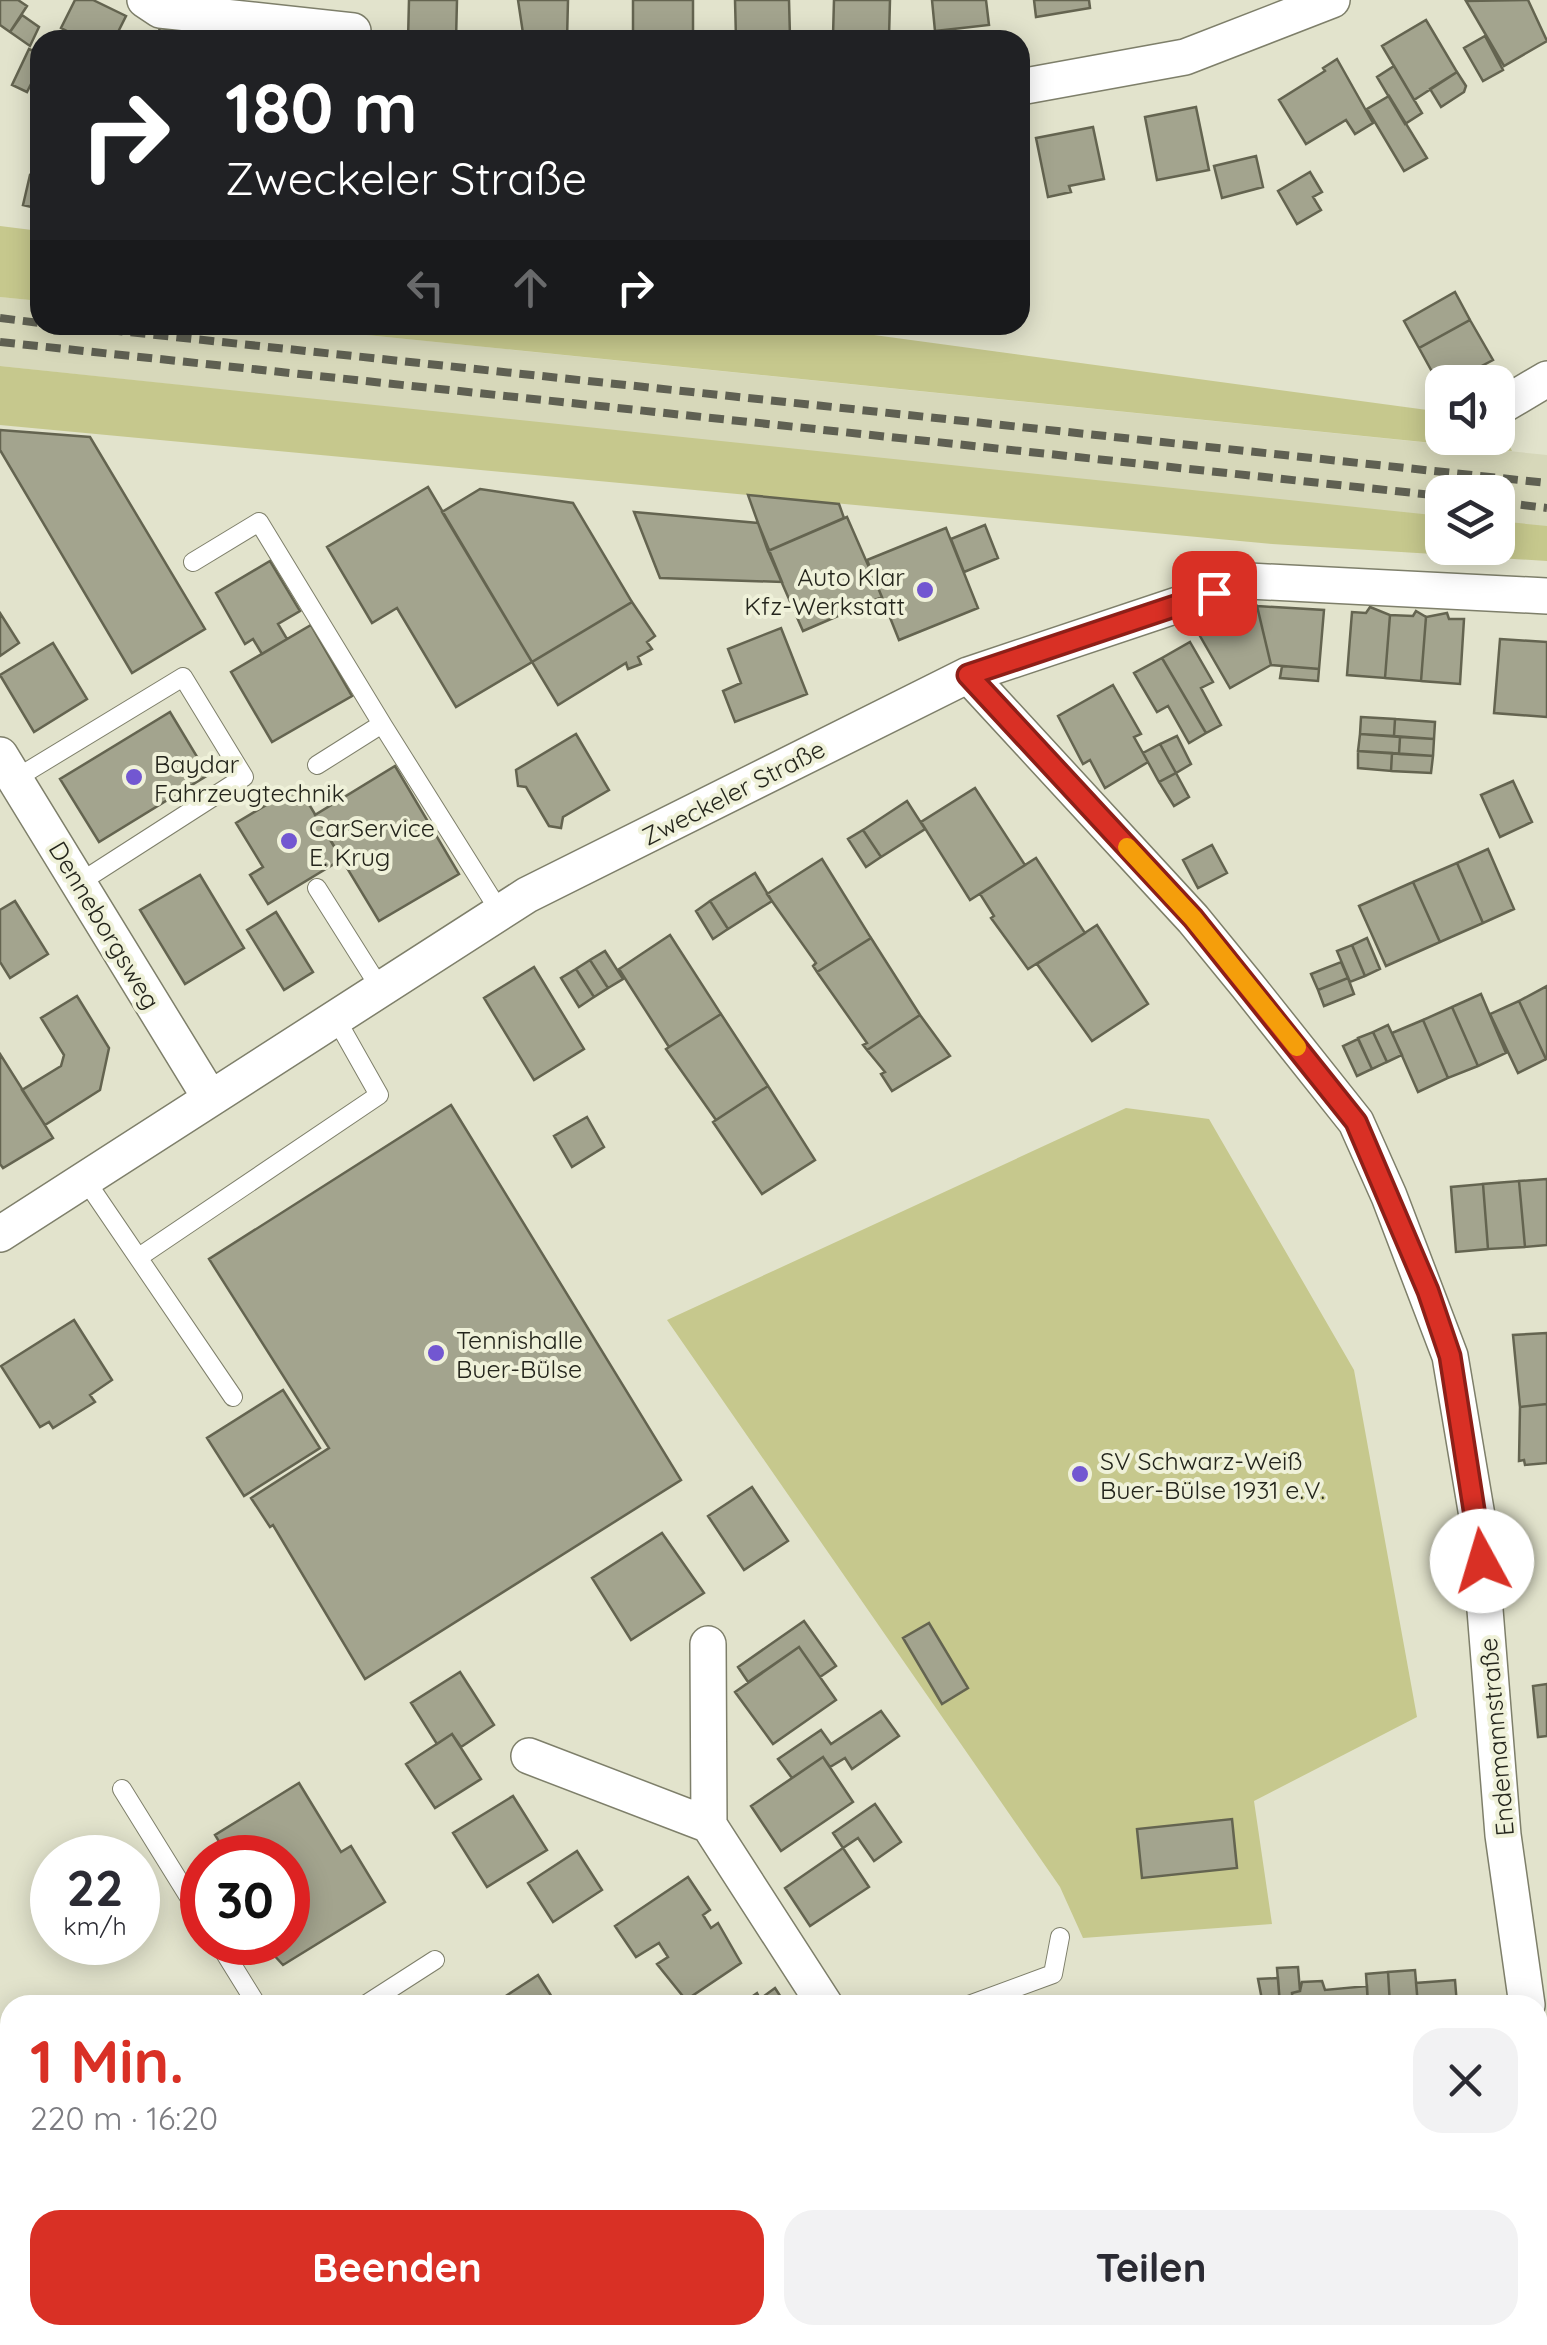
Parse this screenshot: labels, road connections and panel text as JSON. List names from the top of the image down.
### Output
{
  "streets": {
    "street": ["Zweckeler Straße", "Denneborgsweg", "Endemannstraße"]
  },
  "crossings": [
    ["Zweckeler Straße", "Denneborgsweg"],
    ["Zweckeler Straße", "Endemannstraße"]
  ],
  "places": [
    "Auto Klar Kfz-Werkstatt",
    "Baydar Fahrzeugtechnik",
    "CarService E. Krug",
    "Tennishalle Buer-Bülse",
    "SV Schwarz-Weiß Buer-Bülse 1931 e.V."
  ],
  "page": {
    "turn": ["180 m", "Zweckeler Straße"],
    "speed": "22 km/h",
    "limit": "30",
    "heading": ["1 Min.", "220 m · 16:20"],
    "buttons": ["Beenden", "Teilen"]
  }
}
